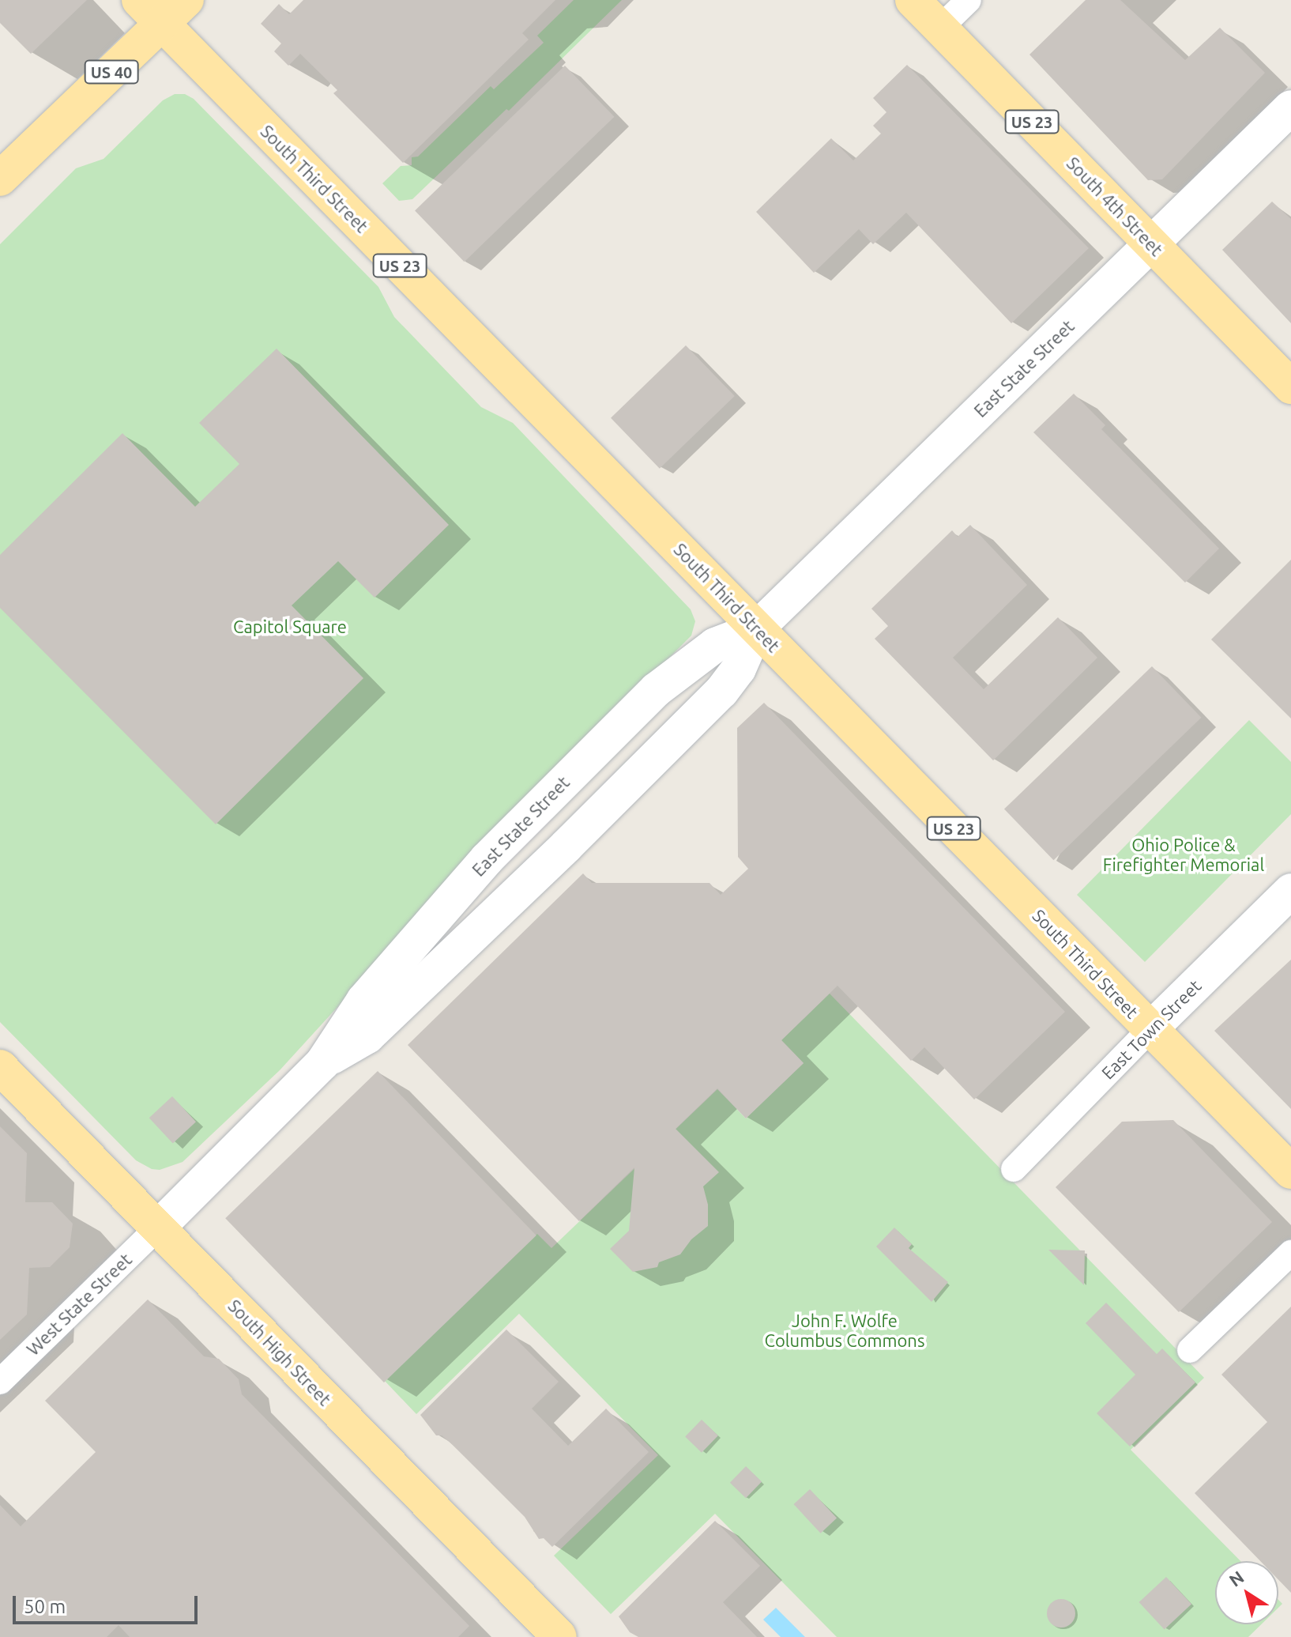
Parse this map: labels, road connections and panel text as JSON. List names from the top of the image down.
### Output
{
  "streets": {
    "main road": [
      "US 40",
      "US 23",
      "South Third Street",
      "South 4th Street",
      "South High Street"
    ],
    "street": ["East State Street", "East Town Street", "West State Street"]
  },
  "crossings": [
    ["US 40", "South Third Street"],
    ["South Third Street", "East State Street"],
    ["South Third Street", "East Town Street"],
    ["South 4th Street", "East State Street"],
    ["East State Street", "West State Street"],
    ["East State Street", "South High Street"],
    ["West State Street", "South High Street"]
  ],
  "parks": ["Capitol Square", "Ohio Police & Firefighter Memorial", "John F. Wolfe Columbus Commons"],
  "scale_bar": "50 m",
  "north": "top left"
}
